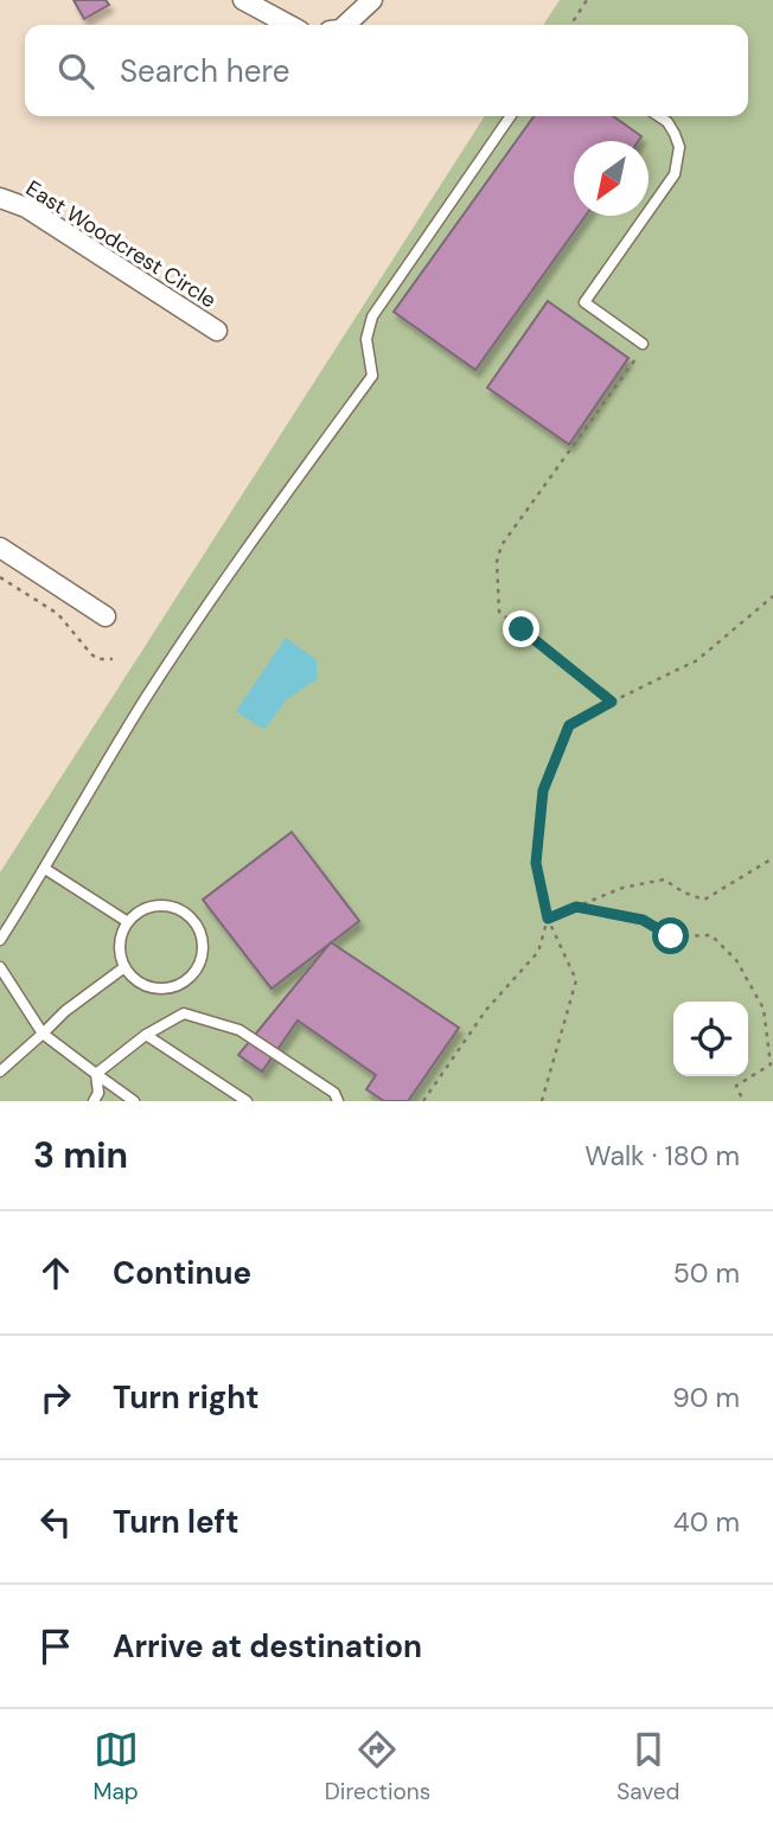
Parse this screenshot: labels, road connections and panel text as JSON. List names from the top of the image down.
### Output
{
  "streets": {
    "street": ["East Woodcrest Circle"]
  },
  "north": "bottom left",
  "page": {
    "search": "Search here",
    "heading": ["3 min", "Walk · 180 m"],
    "list": [
      ["Continue", "50 m"],
      ["Turn right", "90 m"],
      ["Turn left", "40 m"],
      "Arrive at destination"
    ],
    "nav": ["Map", "Directions", "Saved"]
  }
}
